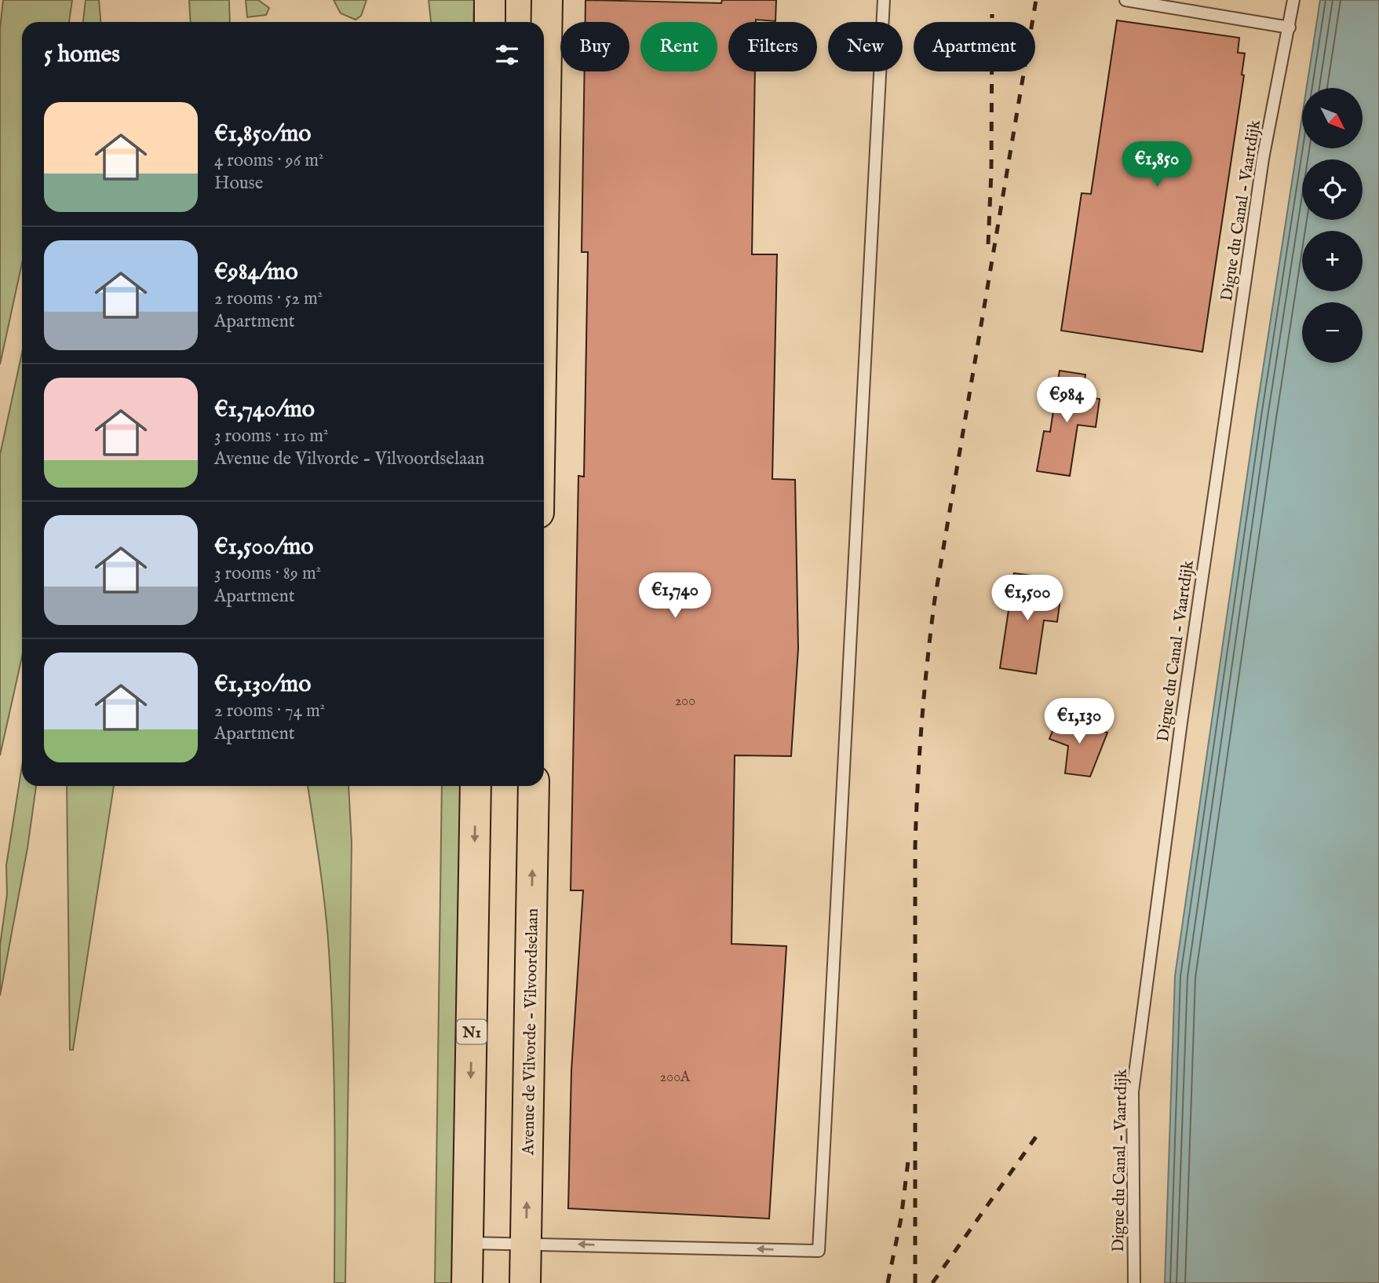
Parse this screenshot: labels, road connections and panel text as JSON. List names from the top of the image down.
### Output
{
  "streets": {
    "main road": ["N1", "Avenue de Vilvorde - Vilvoordselaan"],
    "lane": ["Digue du Canal - Vaartdijk"]
  },
  "house_numbers": ["200", "200A"],
  "north": "bottom right",
  "page": {
    "chip": [
      "Buy",
      "Rent",
      "Filters",
      "New",
      "Apartment"
    ],
    "heading": "5 homes",
    "map_buttons": ["+", "−"],
    "list": [
      {
        "name": "€1,850/mo",
        "note": "4 rooms · 96 m² · House"
      },
      {
        "name": "€984/mo",
        "note": "2 rooms · 52 m² · Apartment"
      },
      {
        "name": "€1,740/mo",
        "note": "3 rooms · 110 m² · Avenue de Vilvorde - Vilvoordselaan"
      },
      {
        "name": "€1,500/mo",
        "note": "3 rooms · 89 m² · Apartment"
      },
      {
        "name": "€1,130/mo",
        "note": "2 rooms · 74 m² · Apartment"
      }
    ],
    "price": [
      "€1,850",
      "€984",
      "€1,740",
      "€1,500",
      "€1,130"
    ]
  }
}
